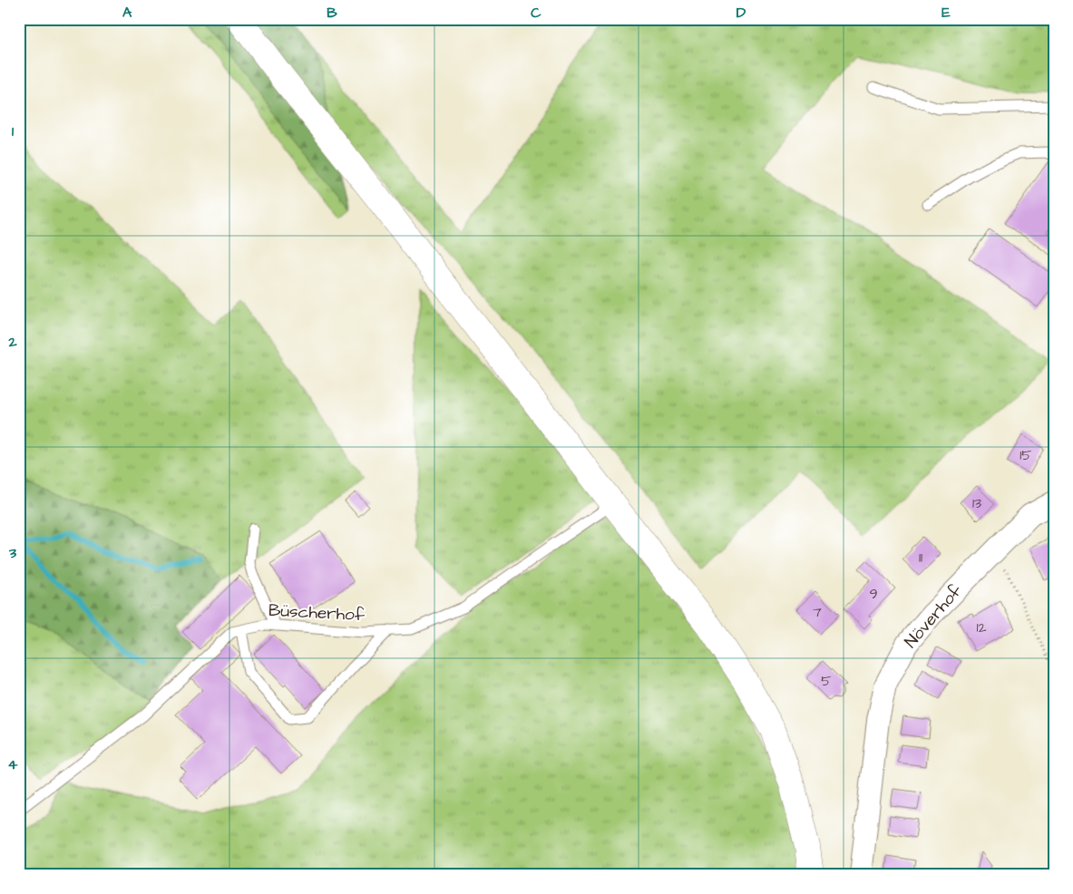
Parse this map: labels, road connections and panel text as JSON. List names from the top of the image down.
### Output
{
  "streets": {
    "street": ["Növerhof"],
    "lane": ["Büscherhof"]
  },
  "house_numbers": [
    "15",
    "13",
    "11",
    "9",
    "7",
    "12",
    "5"
  ],
  "grid": {
    "columns": [
      "A",
      "B",
      "C",
      "D",
      "E"
    ],
    "rows": [
      "1",
      "2",
      "3",
      "4"
    ]
  }
}
